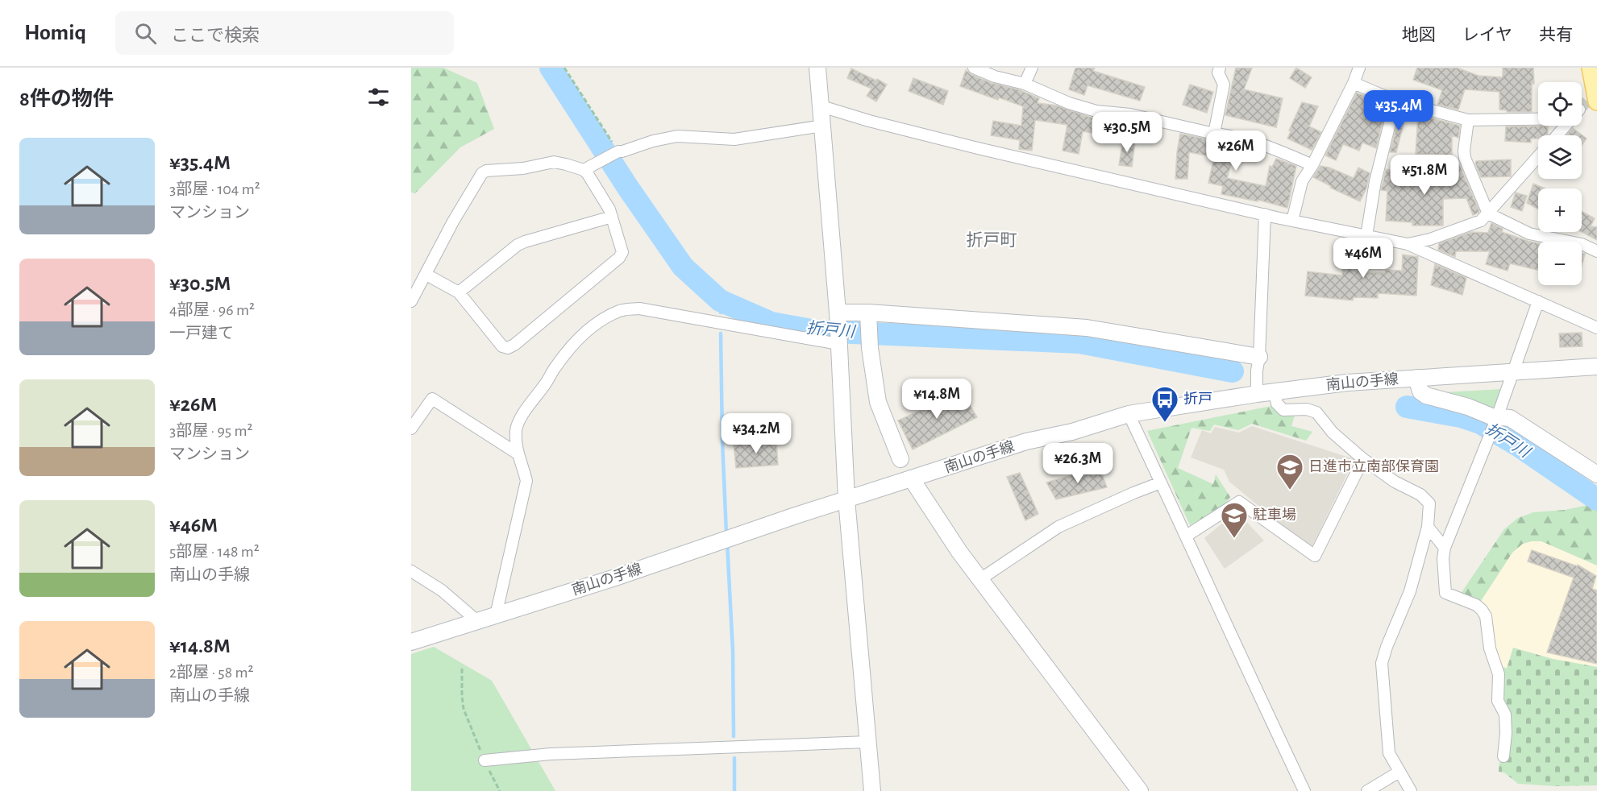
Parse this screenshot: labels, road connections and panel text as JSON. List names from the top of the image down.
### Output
{
  "streets": {
    "street": ["南山の手線"]
  },
  "districts": ["折戸町"],
  "water": ["折戸川"],
  "places": {
    "bus stop": ["折戸"],
    "school or university": ["日進市立南部保育園", "駐車場"]
  },
  "page": {
    "header": "Homiq",
    "search": "ここで検索",
    "nav": ["地図", "レイヤ", "共有"],
    "heading": "8件の物件",
    "map_buttons": ["+", "−"],
    "price": [
      "¥35.4M",
      "¥30.5M",
      "¥26M",
      "¥51.8M",
      "¥46M",
      "¥14.8M",
      "¥34.2M",
      "¥26.3M"
    ],
    "list": [
      {
        "name": "¥35.4M",
        "note": "3部屋 · 104 m² · マンション"
      },
      {
        "name": "¥30.5M",
        "note": "4部屋 · 96 m² · 一戸建て"
      },
      {
        "name": "¥26M",
        "note": "3部屋 · 95 m² · マンション"
      },
      {
        "name": "¥46M",
        "note": "5部屋 · 148 m² · 南山の手線"
      },
      {
        "name": "¥14.8M",
        "note": "2部屋 · 58 m² · 南山の手線"
      }
    ]
  }
}
